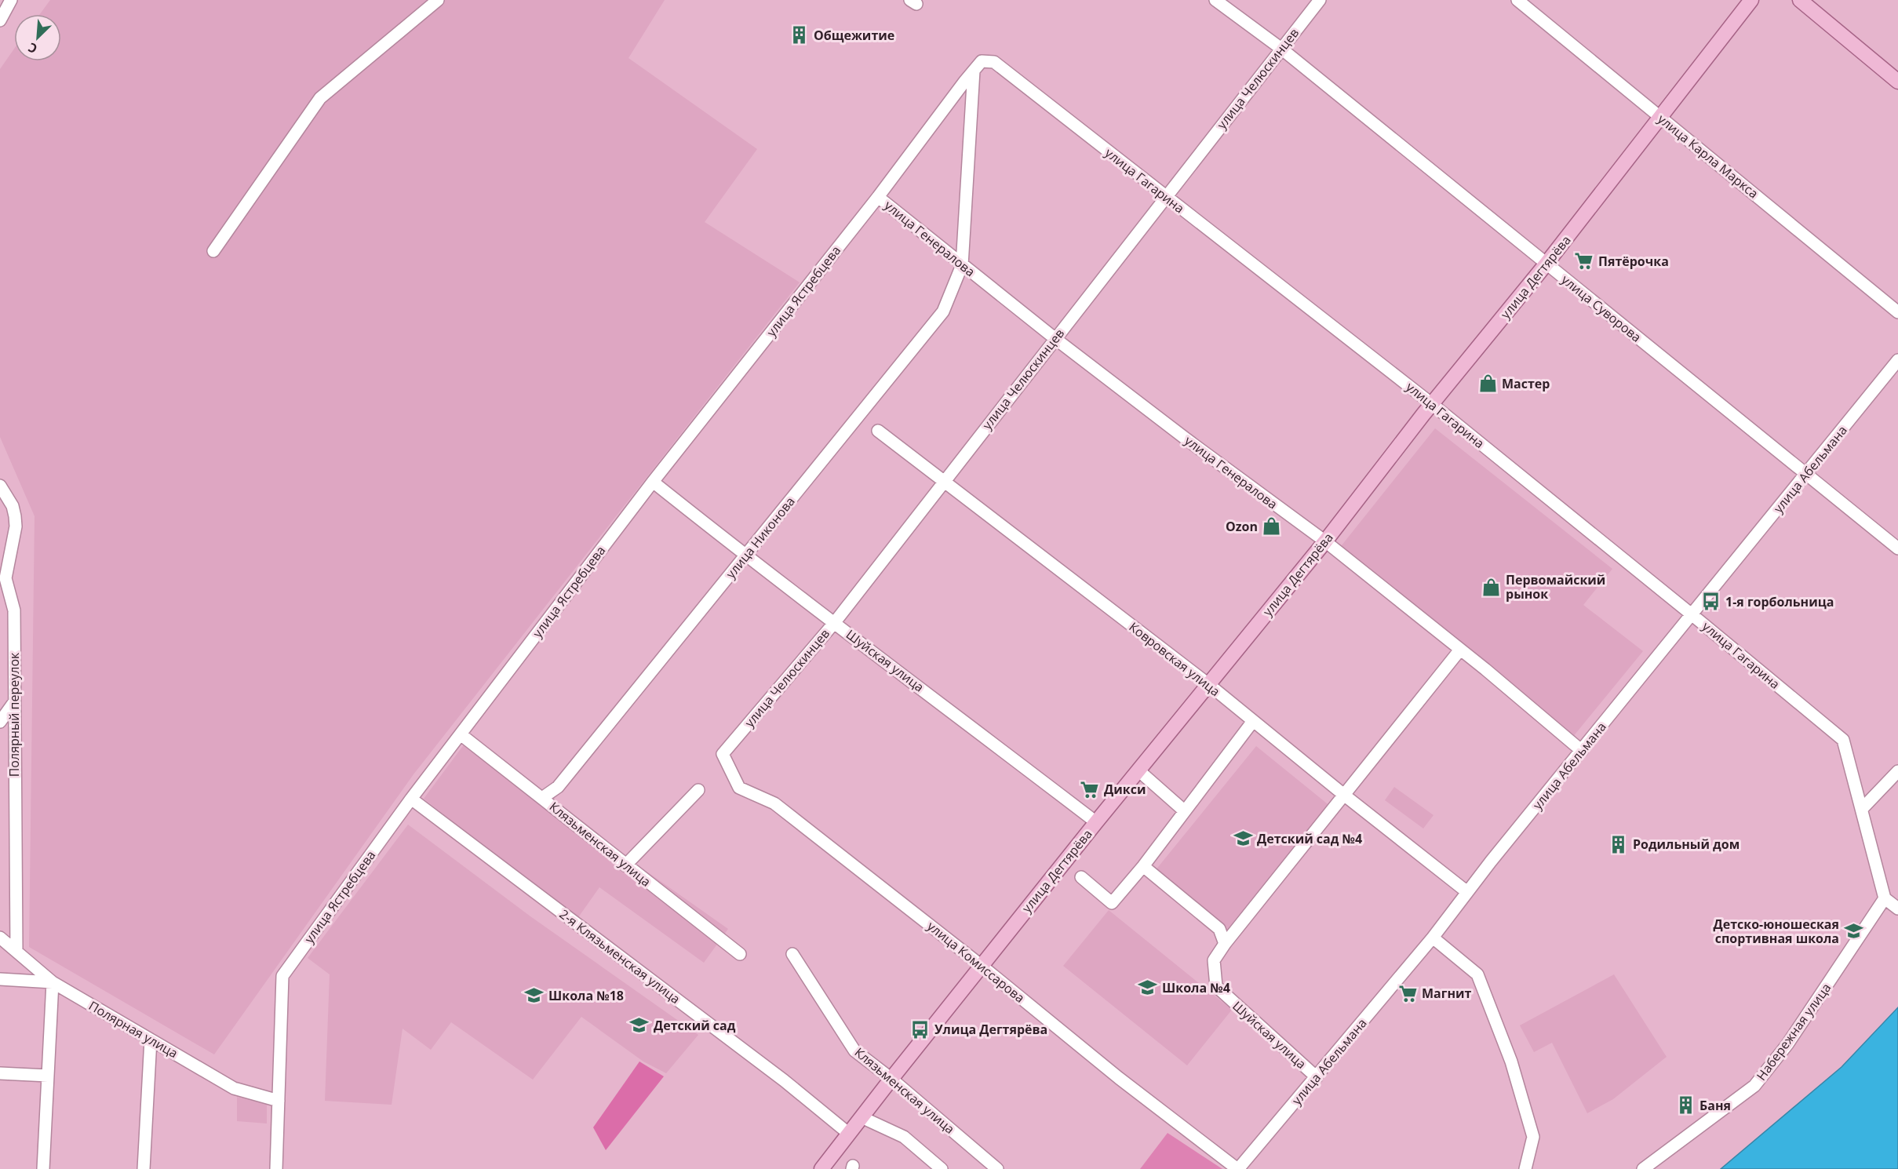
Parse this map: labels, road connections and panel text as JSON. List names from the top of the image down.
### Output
{
  "streets": {
    "main road": ["улица Дегтярёва"],
    "street": [
      "улица Челюскинцев",
      "улица Карла Маркса",
      "улица Гагарина",
      "улица Генералова",
      "улица Ястребцева",
      "улица Суворова",
      "улица Абельмана",
      "улица Никонова",
      "Ковровская улица",
      "Шуйская улица",
      "Полярный переулок",
      "Клязьменская улица",
      "2-я Клязьменская улица",
      "улица Комиссарова",
      "Полярная улица",
      "Набережная улица"
    ]
  },
  "crossings": [
    ["улица Челюскинцев", "улица Гагарина"],
    ["улица Челюскинцев", "улица Генералова"],
    ["улица Челюскинцев", "улица Суворова"],
    ["улица Челюскинцев", "Ковровская улица"],
    ["улица Челюскинцев", "Шуйская улица"],
    ["улица Челюскинцев", "улица Комиссарова"],
    ["улица Карла Маркса", "улица Дегтярёва"],
    ["улица Гагарина", "улица Дегтярёва"],
    ["улица Гагарина", "улица Ястребцева"],
    ["улица Гагарина", "улица Абельмана"],
    ["улица Гагарина", "Набережная улица"],
    ["улица Генералова", "улица Дегтярёва"],
    ["улица Генералова", "улица Ястребцева"],
    ["улица Генералова", "улица Абельмана"],
    ["улица Генералова", "улица Никонова"],
    ["улица Генералова", "Шуйская улица"],
    ["улица Дегтярёва", "улица Суворова"],
    ["улица Дегтярёва", "Ковровская улица"],
    ["улица Дегтярёва", "Шуйская улица"],
    ["улица Дегтярёва", "Клязьменская улица"],
    ["улица Дегтярёва", "2-я Клязьменская улица"],
    ["улица Дегтярёва", "улица Комиссарова"],
    ["улица Ястребцева", "улица Никонова"],
    ["улица Ястребцева", "Шуйская улица"],
    ["улица Ястребцева", "Клязьменская улица"],
    ["улица Ястребцева", "2-я Клязьменская улица"],
    ["улица Ястребцева", "Полярная улица"],
    ["улица Суворова", "улица Абельмана"],
    ["улица Абельмана", "Ковровская улица"],
    ["улица Абельмана", "Шуйская улица"],
    ["улица Абельмана", "улица Комиссарова"],
    ["улица Никонова", "Шуйская улица"],
    ["улица Никонова", "Клязьменская улица"],
    ["Ковровская улица", "Шуйская улица"],
    ["Полярный переулок", "Полярная улица"]
  ],
  "places": {
    "building": ["Общежитие", "Родильный дом", "Баня"],
    "supermarket": ["Пятёрочка", "Дикси", "Магнит"],
    "shop": ["Мастер", "Ozon", "Первомайский рынок"],
    "bus stop": ["1-я горбольница", "Улица Дегтярёва"],
    "school or university": [
      "Детский сад №4",
      "Детско-юношеская спортивная школа",
      "Школа №4",
      "Школа №18",
      "Детский сад"
    ]
  },
  "north": "bottom left"
}
